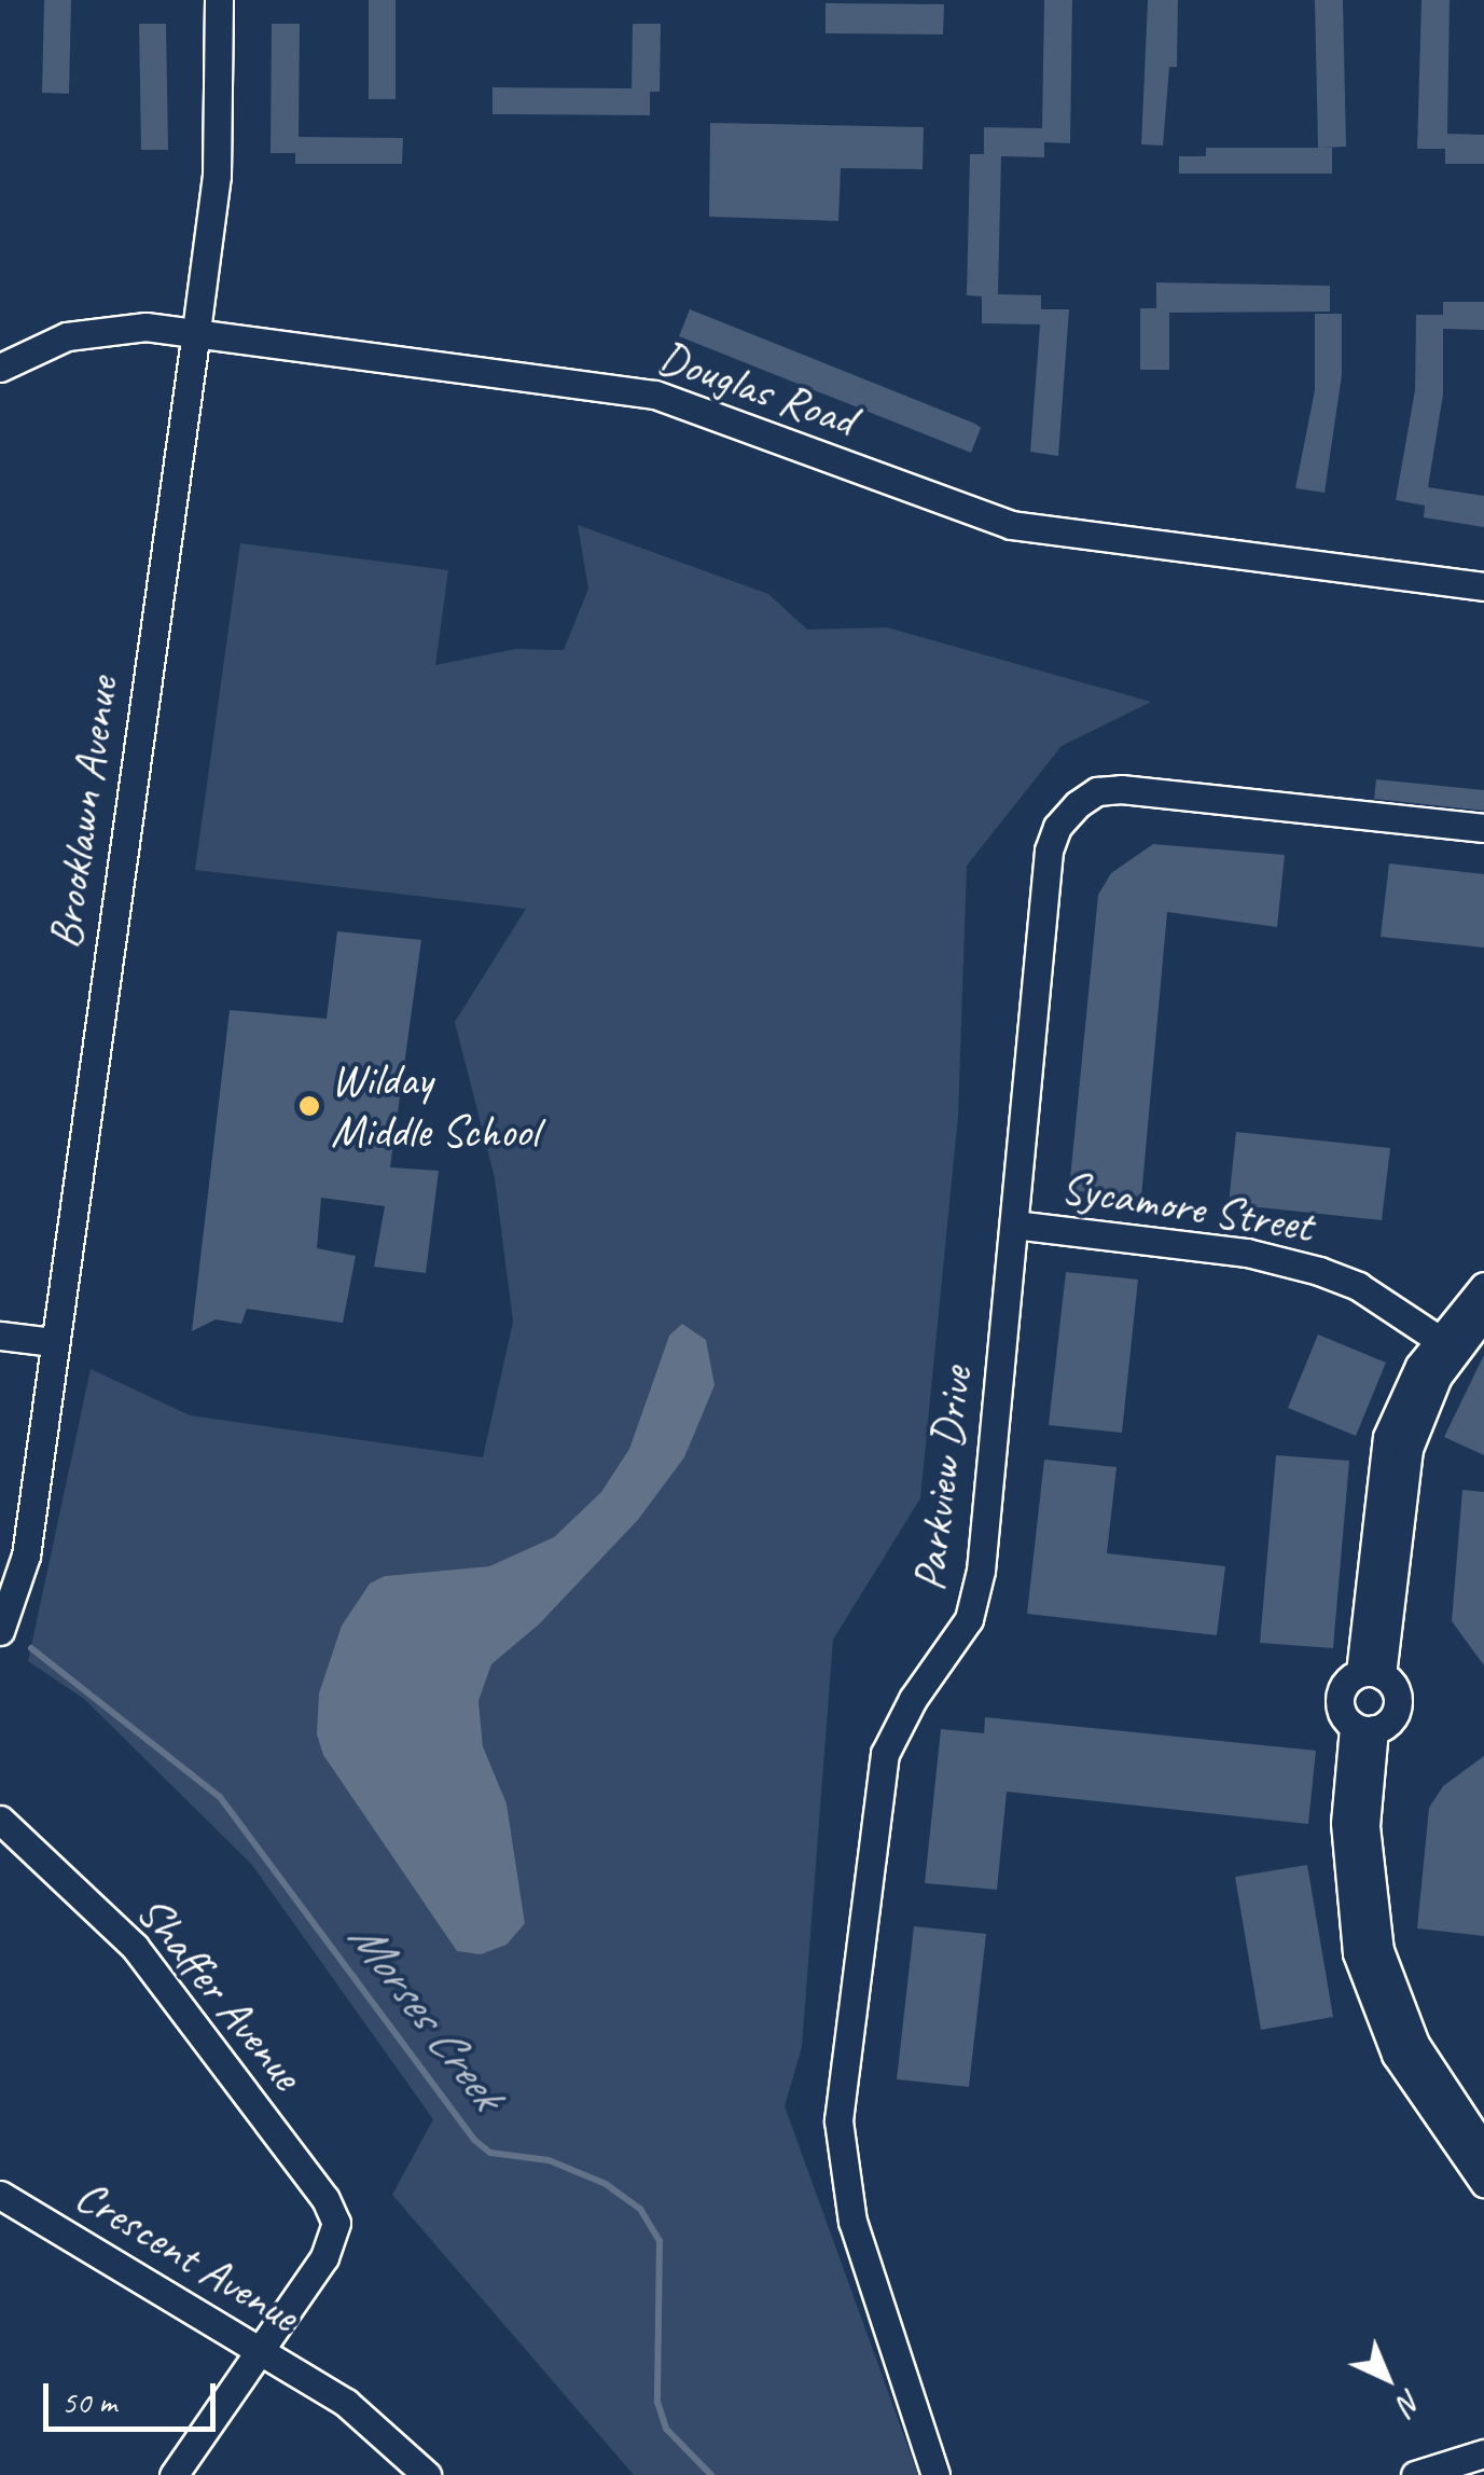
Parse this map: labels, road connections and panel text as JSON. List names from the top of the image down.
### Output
{
  "streets": {
    "street": [
      "Douglas Road",
      "Brooklawn Avenue",
      "Sycamore Street",
      "Parkview Drive",
      "Shaffer Avenue",
      "Crescent Avenue"
    ]
  },
  "crossings": [
    ["Douglas Road", "Brooklawn Avenue"],
    ["Sycamore Street", "Parkview Drive"],
    ["Shaffer Avenue", "Crescent Avenue"]
  ],
  "water": ["Morses Creek"],
  "places": ["Wilday Middle School"],
  "scale_bar": "50 m",
  "north": "bottom right"
}
